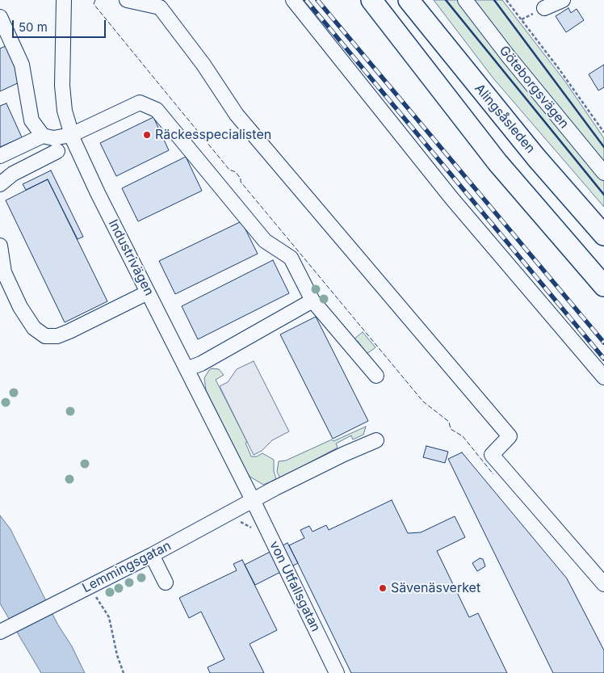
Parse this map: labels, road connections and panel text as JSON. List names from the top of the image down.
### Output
{
  "streets": {
    "highway": ["Alingsåsleden"],
    "street": [
      "Göteborgsvägen",
      "Industrivägen",
      "Lemmingsgatan",
      "von Utfallsgatan"
    ]
  },
  "crossings": [
    ["Industrivägen", "Lemmingsgatan"],
    ["Industrivägen", "von Utfallsgatan"],
    ["Lemmingsgatan", "von Utfallsgatan"]
  ],
  "places": ["Räckesspecialisten", "Sävenäsverket"],
  "scale_bar": "50 m"
}
